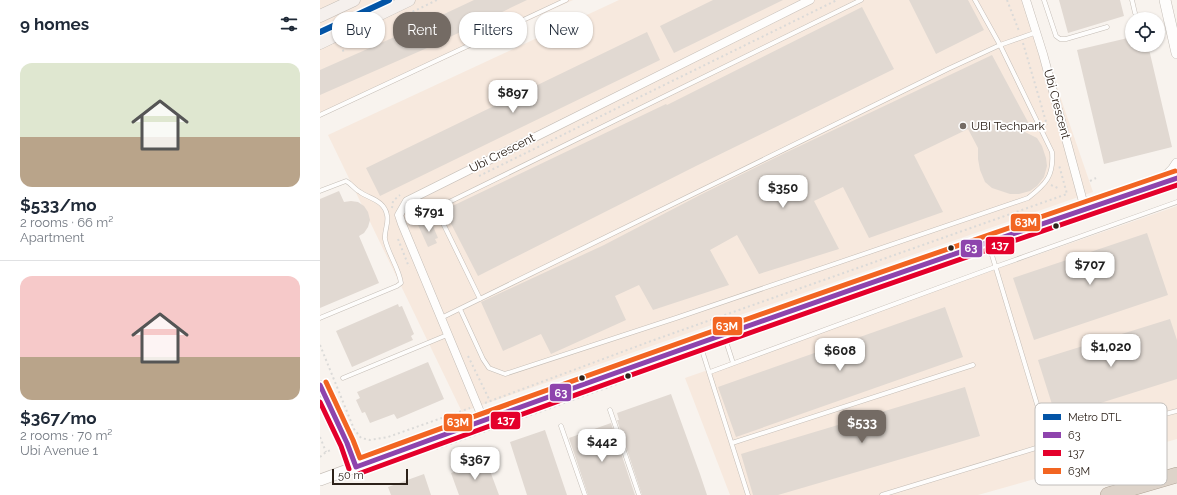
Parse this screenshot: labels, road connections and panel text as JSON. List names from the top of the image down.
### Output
{
  "streets": {
    "street": ["Ubi Crescent"]
  },
  "places": ["UBI Techpark"],
  "lines": [
    "metro line DTL",
    "transit line 63M",
    "transit line 63",
    "transit line 137"
  ],
  "legend": [
    "Metro DTL",
    "63",
    "137",
    "63M"
  ],
  "scale_bar": "50 m",
  "page": {
    "heading": "9 homes",
    "chip": [
      "Buy",
      "Rent",
      "Filters",
      "New"
    ],
    "list": [
      {
        "name": "$533/mo",
        "note": "2 rooms · 66 m² · Apartment"
      },
      {
        "name": "$367/mo",
        "note": "2 rooms · 70 m² · Ubi Avenue 1"
      }
    ],
    "price": [
      "$897",
      "$350",
      "$791",
      "$707",
      "$1,020",
      "$608",
      "$533",
      "$442",
      "$367"
    ],
    "scale": "50 m"
  }
}
